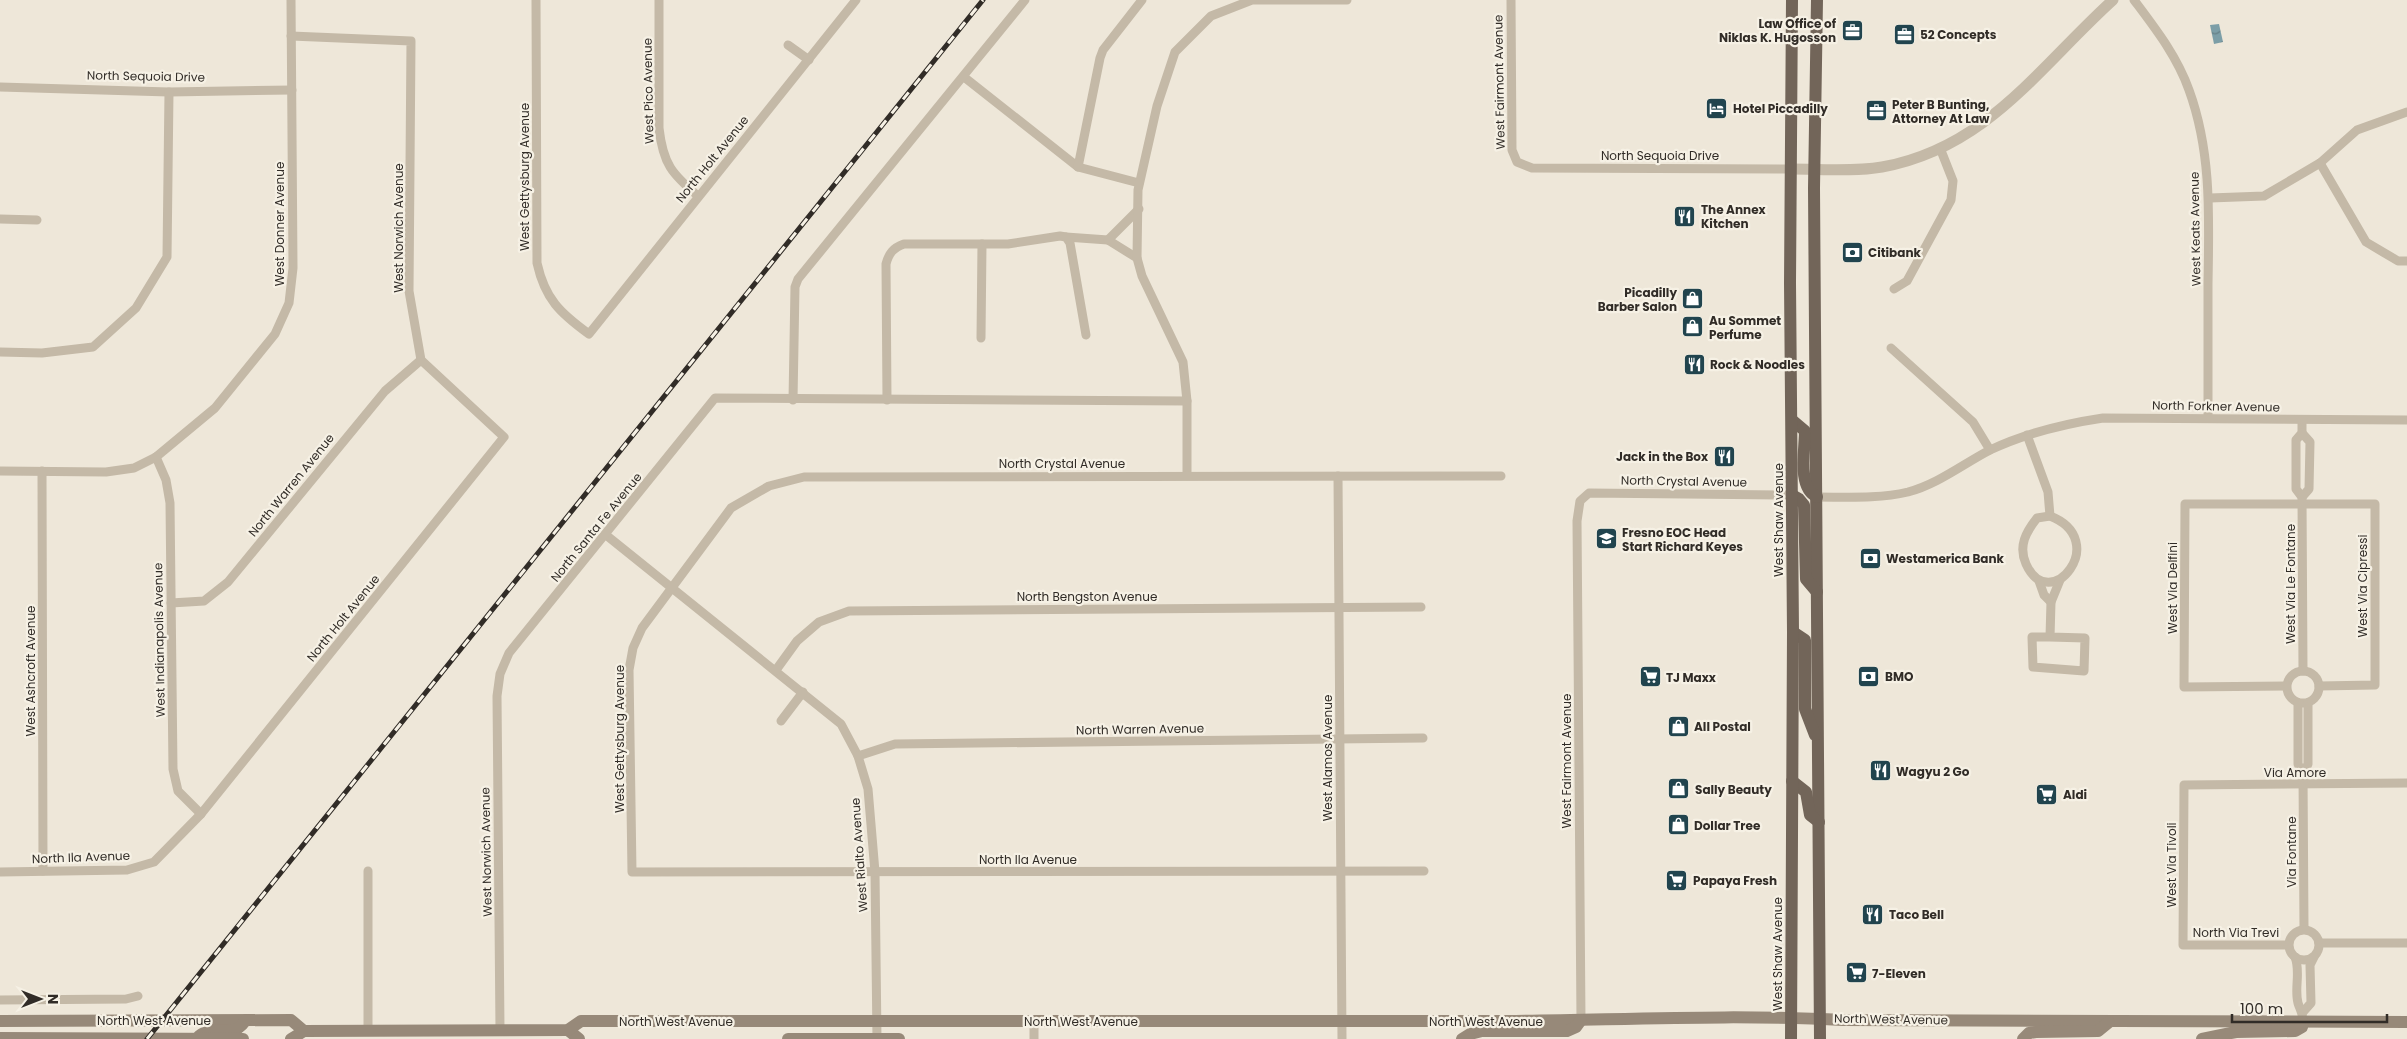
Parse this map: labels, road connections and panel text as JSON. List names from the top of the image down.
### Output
{
  "streets": {
    "main road": ["West Shaw Avenue", "North West Avenue"],
    "street": [
      "North Sequoia Drive",
      "West Fairmont Avenue",
      "West Pico Avenue",
      "North Holt Avenue",
      "West Gettysburg Avenue",
      "West Donner Avenue",
      "West Norwich Avenue",
      "West Keats Avenue",
      "North Forkner Avenue",
      "North Crystal Avenue",
      "North Warren Avenue",
      "North Santa Fe Avenue",
      "West Via Le Fontane",
      "West Via Cipressi",
      "West Via Delfini",
      "North Bengston Avenue",
      "West Indianapolis Avenue",
      "West Ashcroft Avenue",
      "West Alamos Avenue",
      "Via Amore",
      "Via Fontane",
      "West Rialto Avenue",
      "North Ila Avenue",
      "West Via Tivoli",
      "North Via Trevi"
    ]
  },
  "crossings": [
    ["North Sequoia Drive", "West Fairmont Avenue"],
    ["North Sequoia Drive", "West Donner Avenue"],
    ["North Sequoia Drive", "West Shaw Avenue"],
    ["West Fairmont Avenue", "North Crystal Avenue"],
    ["West Fairmont Avenue", "North West Avenue"],
    ["West Pico Avenue", "North Holt Avenue"],
    ["North Holt Avenue", "West Gettysburg Avenue"],
    ["North Holt Avenue", "West Norwich Avenue"],
    ["North Holt Avenue", "North Warren Avenue"],
    ["North Holt Avenue", "West Indianapolis Avenue"],
    ["North Holt Avenue", "North Ila Avenue"],
    ["West Gettysburg Avenue", "North Crystal Avenue"],
    ["West Gettysburg Avenue", "West Rialto Avenue"],
    ["West Gettysburg Avenue", "North Ila Avenue"],
    ["West Donner Avenue", "West Norwich Avenue"],
    ["West Donner Avenue", "West Indianapolis Avenue"],
    ["West Norwich Avenue", "North Warren Avenue"],
    ["West Norwich Avenue", "North Santa Fe Avenue"],
    ["West Norwich Avenue", "North West Avenue"],
    ["West Keats Avenue", "North Forkner Avenue"],
    ["North Forkner Avenue", "West Shaw Avenue"],
    ["North Forkner Avenue", "West Via Le Fontane"],
    ["North Crystal Avenue", "West Shaw Avenue"],
    ["North Crystal Avenue", "West Alamos Avenue"],
    ["North Crystal Avenue", "West Rialto Avenue"],
    ["North Warren Avenue", "West Indianapolis Avenue"],
    ["North Warren Avenue", "West Alamos Avenue"],
    ["North Warren Avenue", "West Rialto Avenue"],
    ["West Shaw Avenue", "North West Avenue"],
    ["North Santa Fe Avenue", "West Rialto Avenue"],
    ["West Via Le Fontane", "West Via Cipressi"],
    ["West Via Le Fontane", "West Via Delfini"],
    ["West Via Le Fontane", "Via Fontane"],
    ["West Via Cipressi", "West Via Delfini"],
    ["West Via Cipressi", "Via Fontane"],
    ["West Via Delfini", "Via Fontane"],
    ["North Bengston Avenue", "West Alamos Avenue"],
    ["North Bengston Avenue", "West Rialto Avenue"],
    ["West Indianapolis Avenue", "North Ila Avenue"],
    ["West Ashcroft Avenue", "North Ila Avenue"],
    ["West Alamos Avenue", "North Ila Avenue"],
    ["West Alamos Avenue", "North West Avenue"],
    ["Via Amore", "Via Fontane"],
    ["Via Amore", "West Via Tivoli"],
    ["Via Fontane", "North Via Trevi"],
    ["West Rialto Avenue", "North Ila Avenue"],
    ["West Rialto Avenue", "North West Avenue"],
    ["West Via Tivoli", "North Via Trevi"]
  ],
  "places": {
    "office": ["Law Office of Niklas K. Hugosson", "52 Concepts", "Peter B Bunting, Attorney At Law"],
    "hotel": ["Hotel Piccadilly"],
    "restaurant": [
      "The Annex Kitchen",
      "Rock & Noodles",
      "Jack in the Box",
      "Wagyu 2 Go",
      "Taco Bell"
    ],
    "bank": ["Citibank", "Westamerica Bank", "BMO"],
    "shop": [
      "Picadilly Barber Salon",
      "Au Sommet Perfume",
      "All Postal",
      "Sally Beauty",
      "Dollar Tree"
    ],
    "school or university": ["Fresno EOC Head Start Richard Keyes"],
    "supermarket": [
      "TJ Maxx",
      "Aldi",
      "Papaya Fresh",
      "7-Eleven"
    ]
  },
  "scale_bar": "100 m",
  "north": "right"
}
